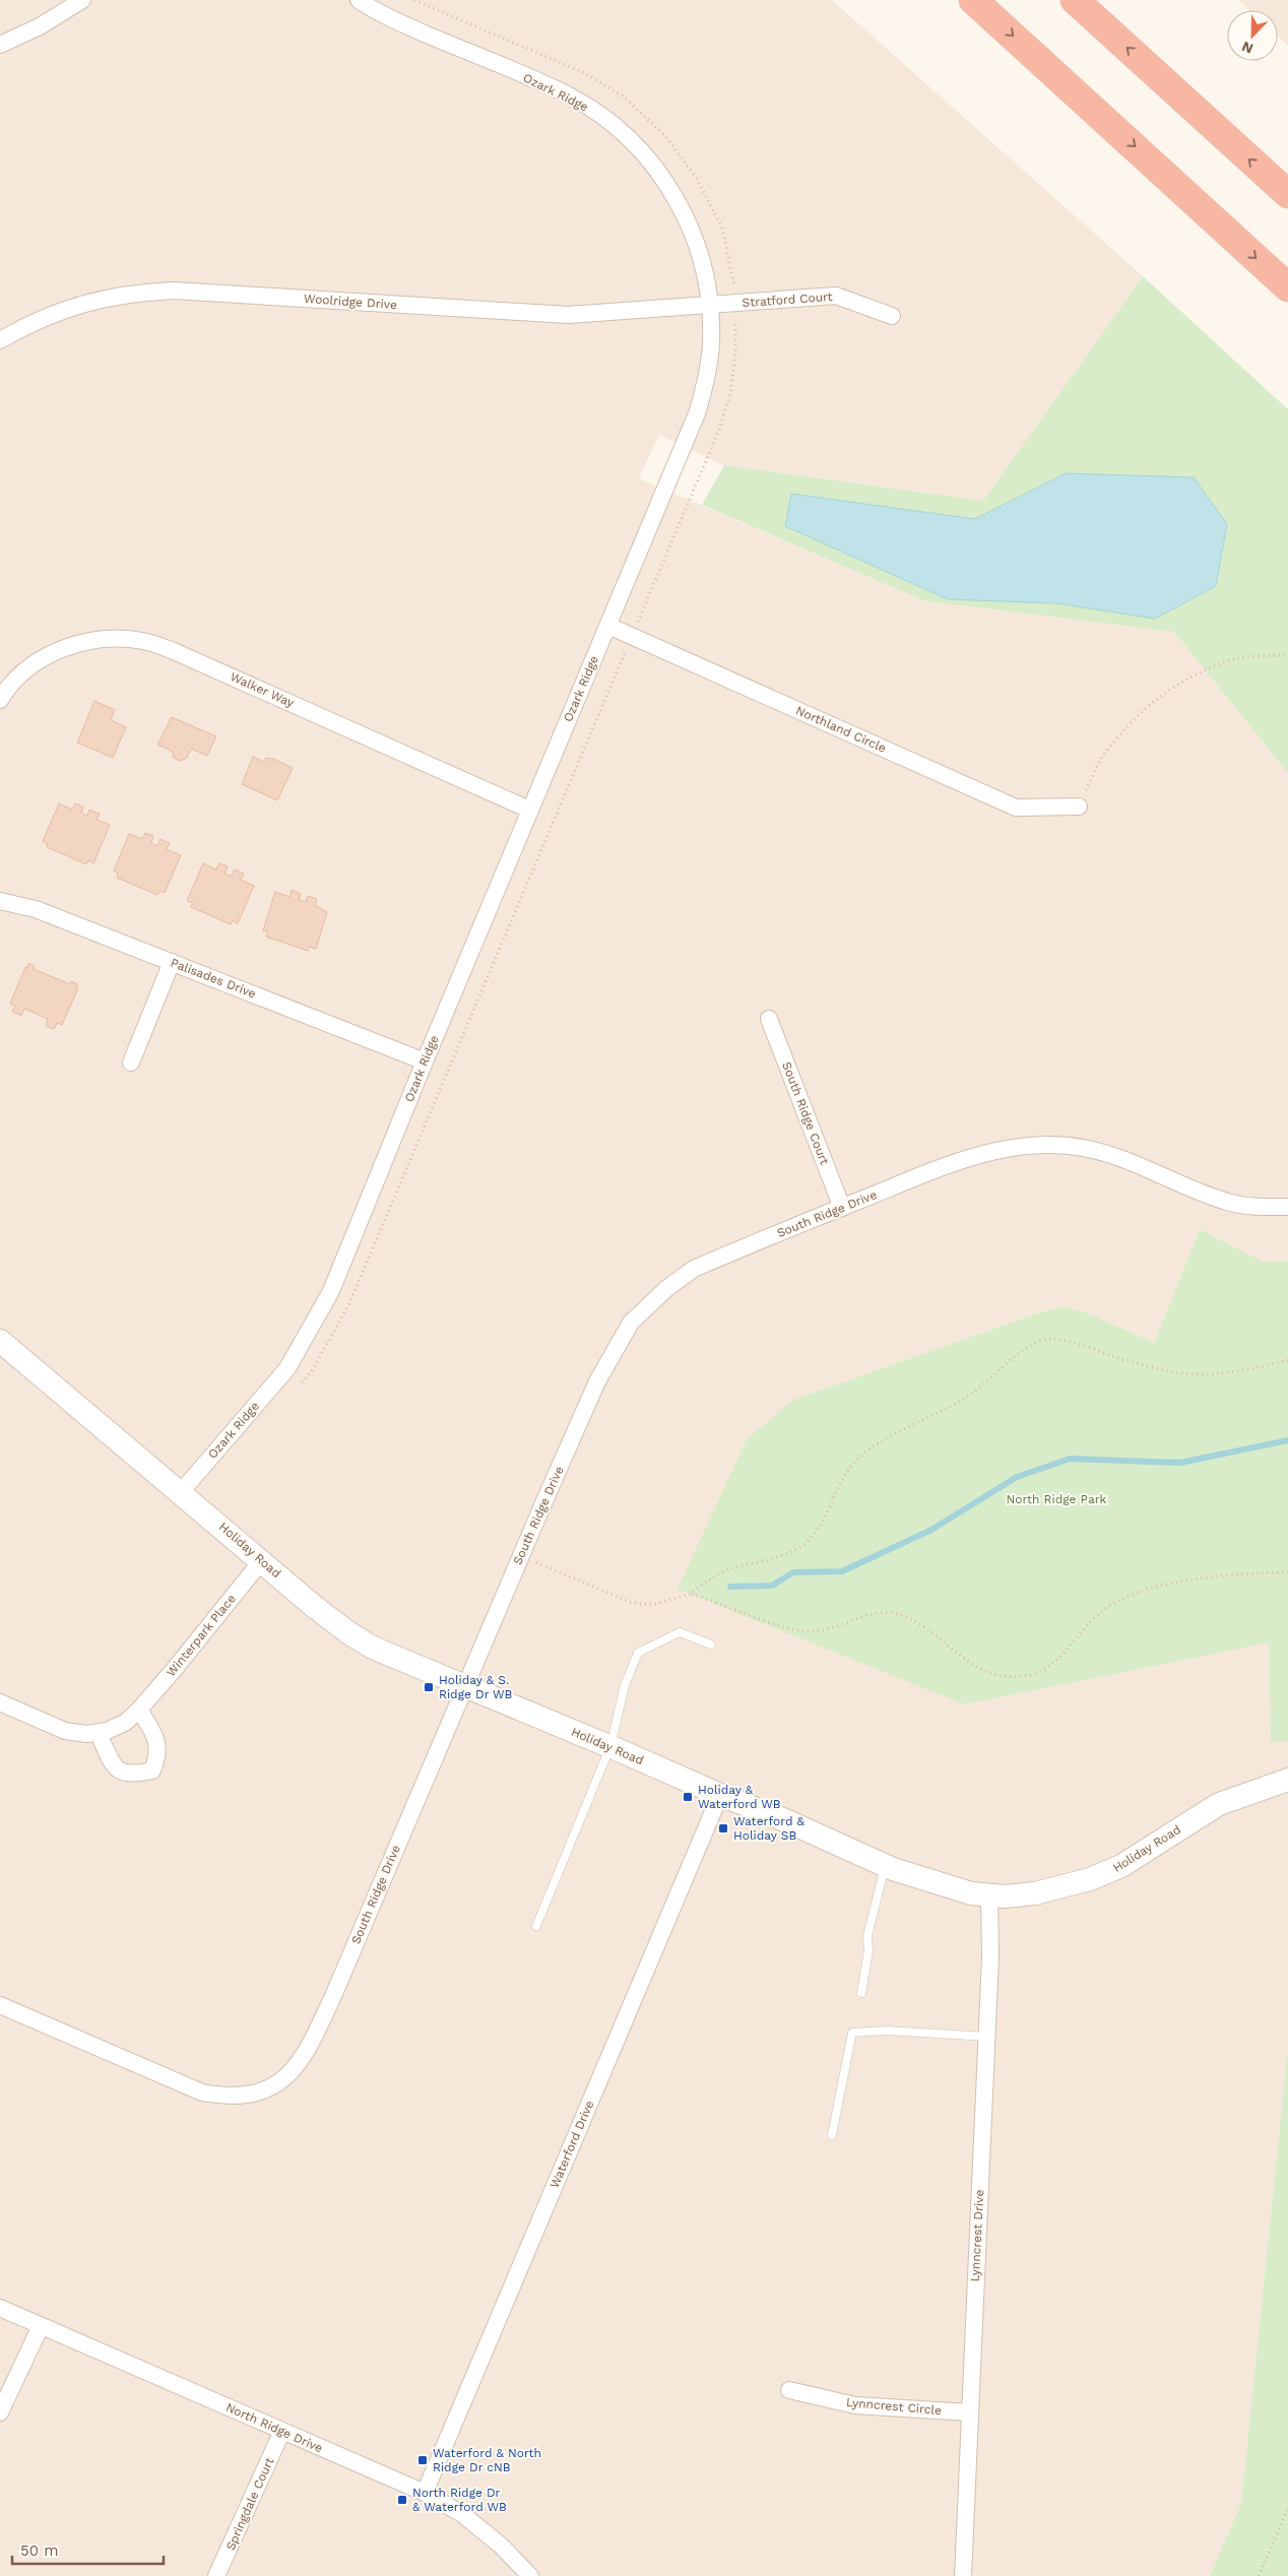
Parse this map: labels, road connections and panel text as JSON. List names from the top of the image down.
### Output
{
  "streets": {
    "street": [
      "Ozark Ridge",
      "Stratford Court",
      "Woolridge Drive",
      "Walker Way",
      "Northland Circle",
      "Palisades Drive",
      "South Ridge Court",
      "South Ridge Drive",
      "Holiday Road",
      "Winterpark Place",
      "Waterford Drive",
      "Lynncrest Drive",
      "Lynncrest Circle",
      "North Ridge Drive",
      "Springdale Court"
    ]
  },
  "crossings": [
    ["Ozark Ridge", "Stratford Court"],
    ["Ozark Ridge", "Woolridge Drive"],
    ["Ozark Ridge", "Walker Way"],
    ["Ozark Ridge", "Northland Circle"],
    ["Ozark Ridge", "Palisades Drive"],
    ["Ozark Ridge", "Holiday Road"],
    ["Stratford Court", "Woolridge Drive"],
    ["South Ridge Court", "South Ridge Drive"],
    ["South Ridge Drive", "Holiday Road"],
    ["Holiday Road", "Winterpark Place"],
    ["Holiday Road", "Waterford Drive"],
    ["Holiday Road", "Lynncrest Drive"],
    ["Waterford Drive", "North Ridge Drive"],
    ["Lynncrest Drive", "Lynncrest Circle"],
    ["North Ridge Drive", "Springdale Court"]
  ],
  "parks": ["North Ridge Park"],
  "places": {
    "transit": [
      "Holiday & S. Ridge Dr WB",
      "Holiday & Waterford WB",
      "Waterford & Holiday SB",
      "Waterford & North Ridge Dr cNB",
      "North Ridge Dr & Waterford WB"
    ]
  },
  "scale_bar": "50 m",
  "north": "bottom left"
}
